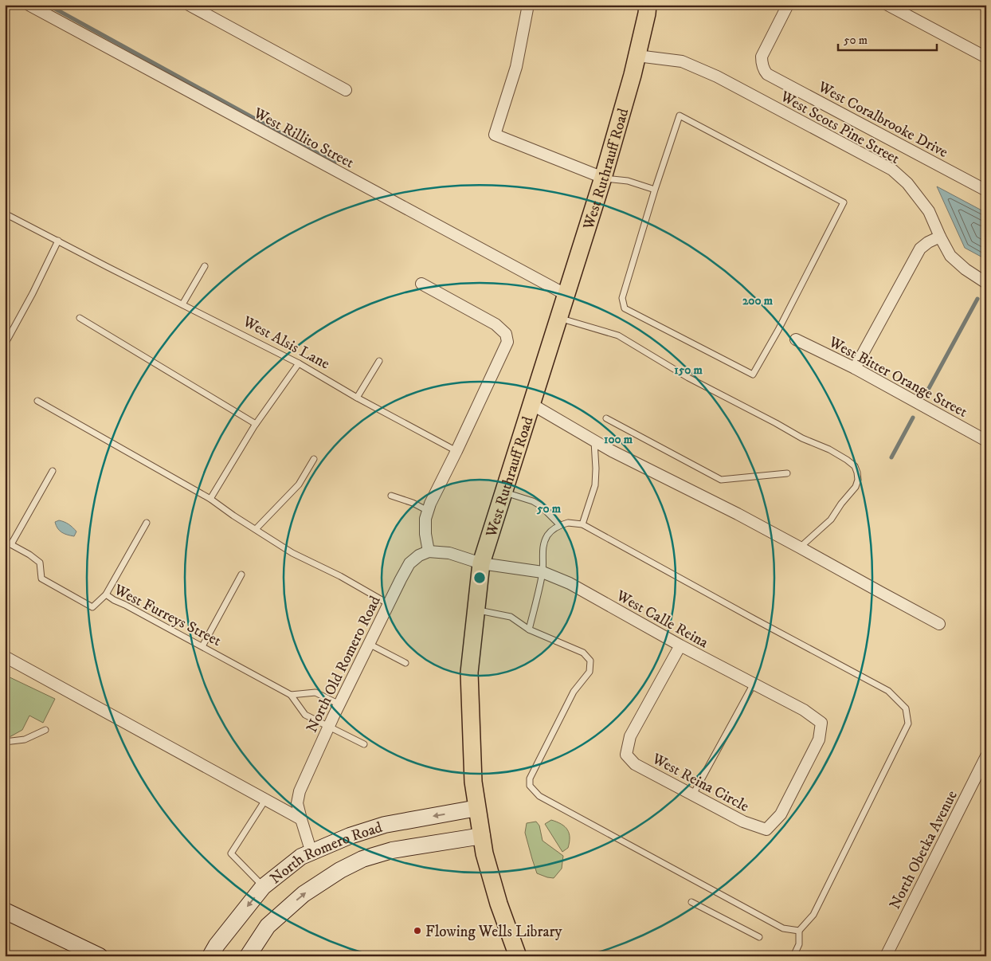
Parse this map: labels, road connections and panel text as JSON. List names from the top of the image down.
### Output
{
  "streets": {
    "main road": ["West Ruthrauff Road"],
    "street": [
      "West Coralbrooke Drive",
      "West Scots Pine Street",
      "West Rillito Street",
      "West Bitter Orange Street",
      "West Calle Reina",
      "North Old Romero Road",
      "West Reina Circle",
      "North Obetka Avenue",
      "North Romero Road"
    ],
    "lane": ["West Alsis Lane", "West Furreys Street"]
  },
  "crossings": [
    ["West Scots Pine Street", "West Ruthrauff Road"],
    ["West Rillito Street", "West Ruthrauff Road"],
    ["West Ruthrauff Road", "West Calle Reina"],
    ["West Ruthrauff Road", "North Romero Road"],
    ["West Calle Reina", "West Reina Circle"],
    ["North Old Romero Road", "North Romero Road"]
  ],
  "places": ["Flowing Wells Library"],
  "scale_bar": "50 m",
  "rings": [
    "200 m",
    "150 m",
    "100 m",
    "50 m"
  ]
}
